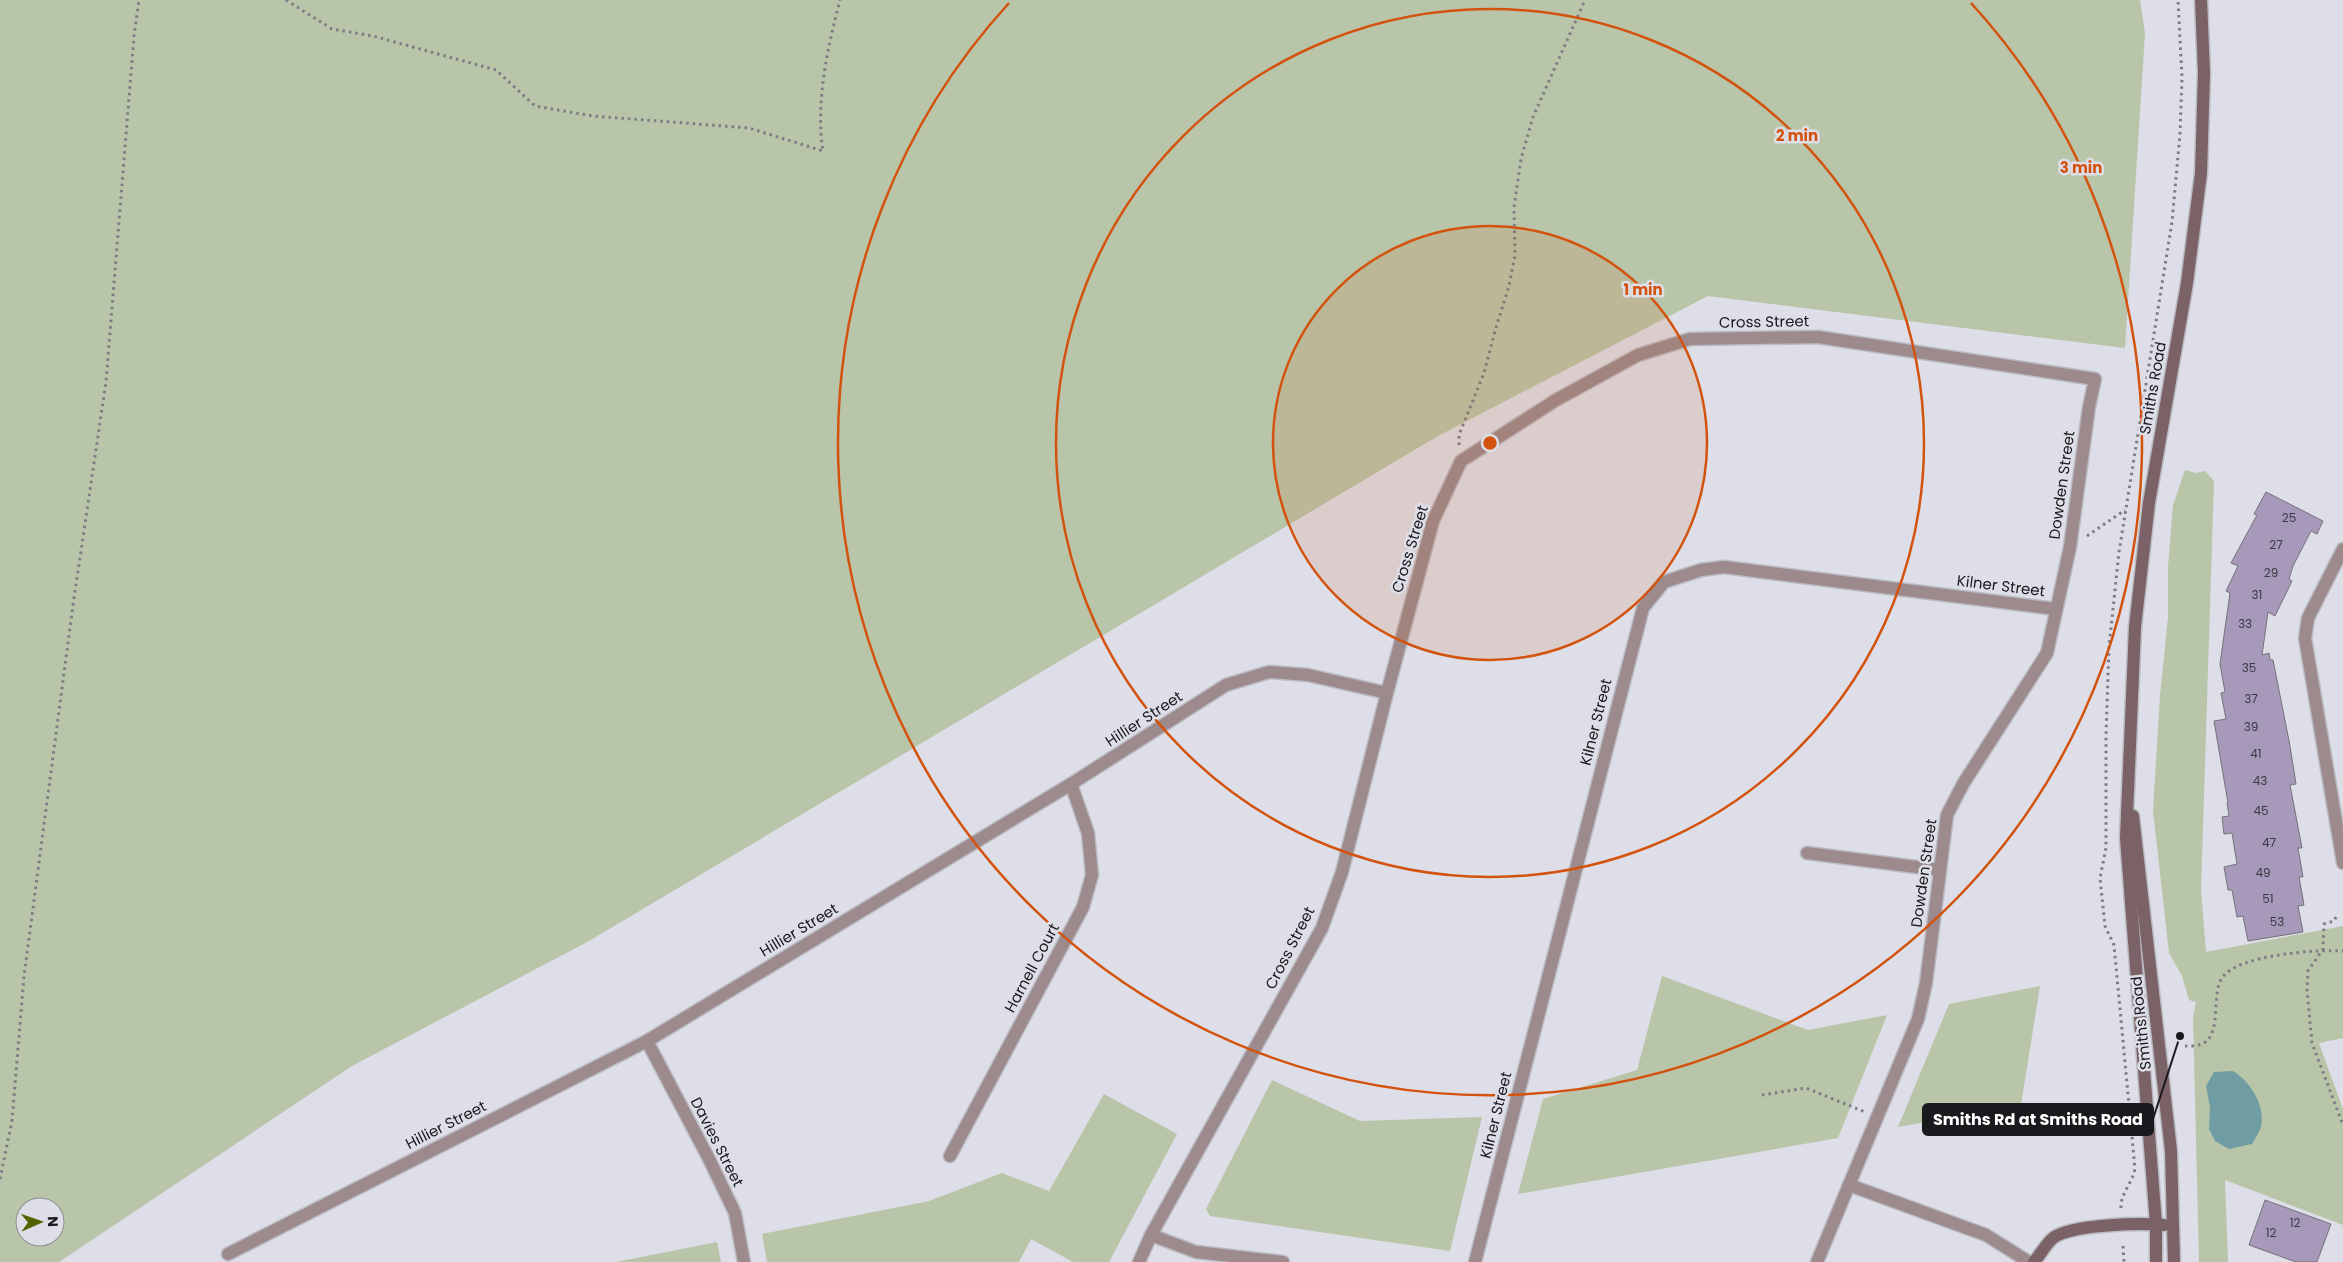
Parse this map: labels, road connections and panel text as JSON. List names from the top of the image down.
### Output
{
  "streets": {
    "street": [
      "Cross Street",
      "Smiths Road",
      "Dowden Street",
      "Kilner Street",
      "Hillier Street",
      "Harnell Court",
      "Davies Street"
    ]
  },
  "crossings": [
    ["Cross Street", "Dowden Street"],
    ["Cross Street", "Hillier Street"],
    ["Dowden Street", "Kilner Street"],
    ["Hillier Street", "Harnell Court"],
    ["Hillier Street", "Davies Street"]
  ],
  "places": ["Smiths Rd at Smiths Road"],
  "house_numbers": [
    "25",
    "27",
    "29",
    "31",
    "33",
    "35",
    "37",
    "39",
    "41",
    "43",
    "45",
    "47",
    "49",
    "51",
    "53",
    "12",
    "12"
  ],
  "north": "right",
  "rings": ["2 min", "3 min", "1 min"]
}
